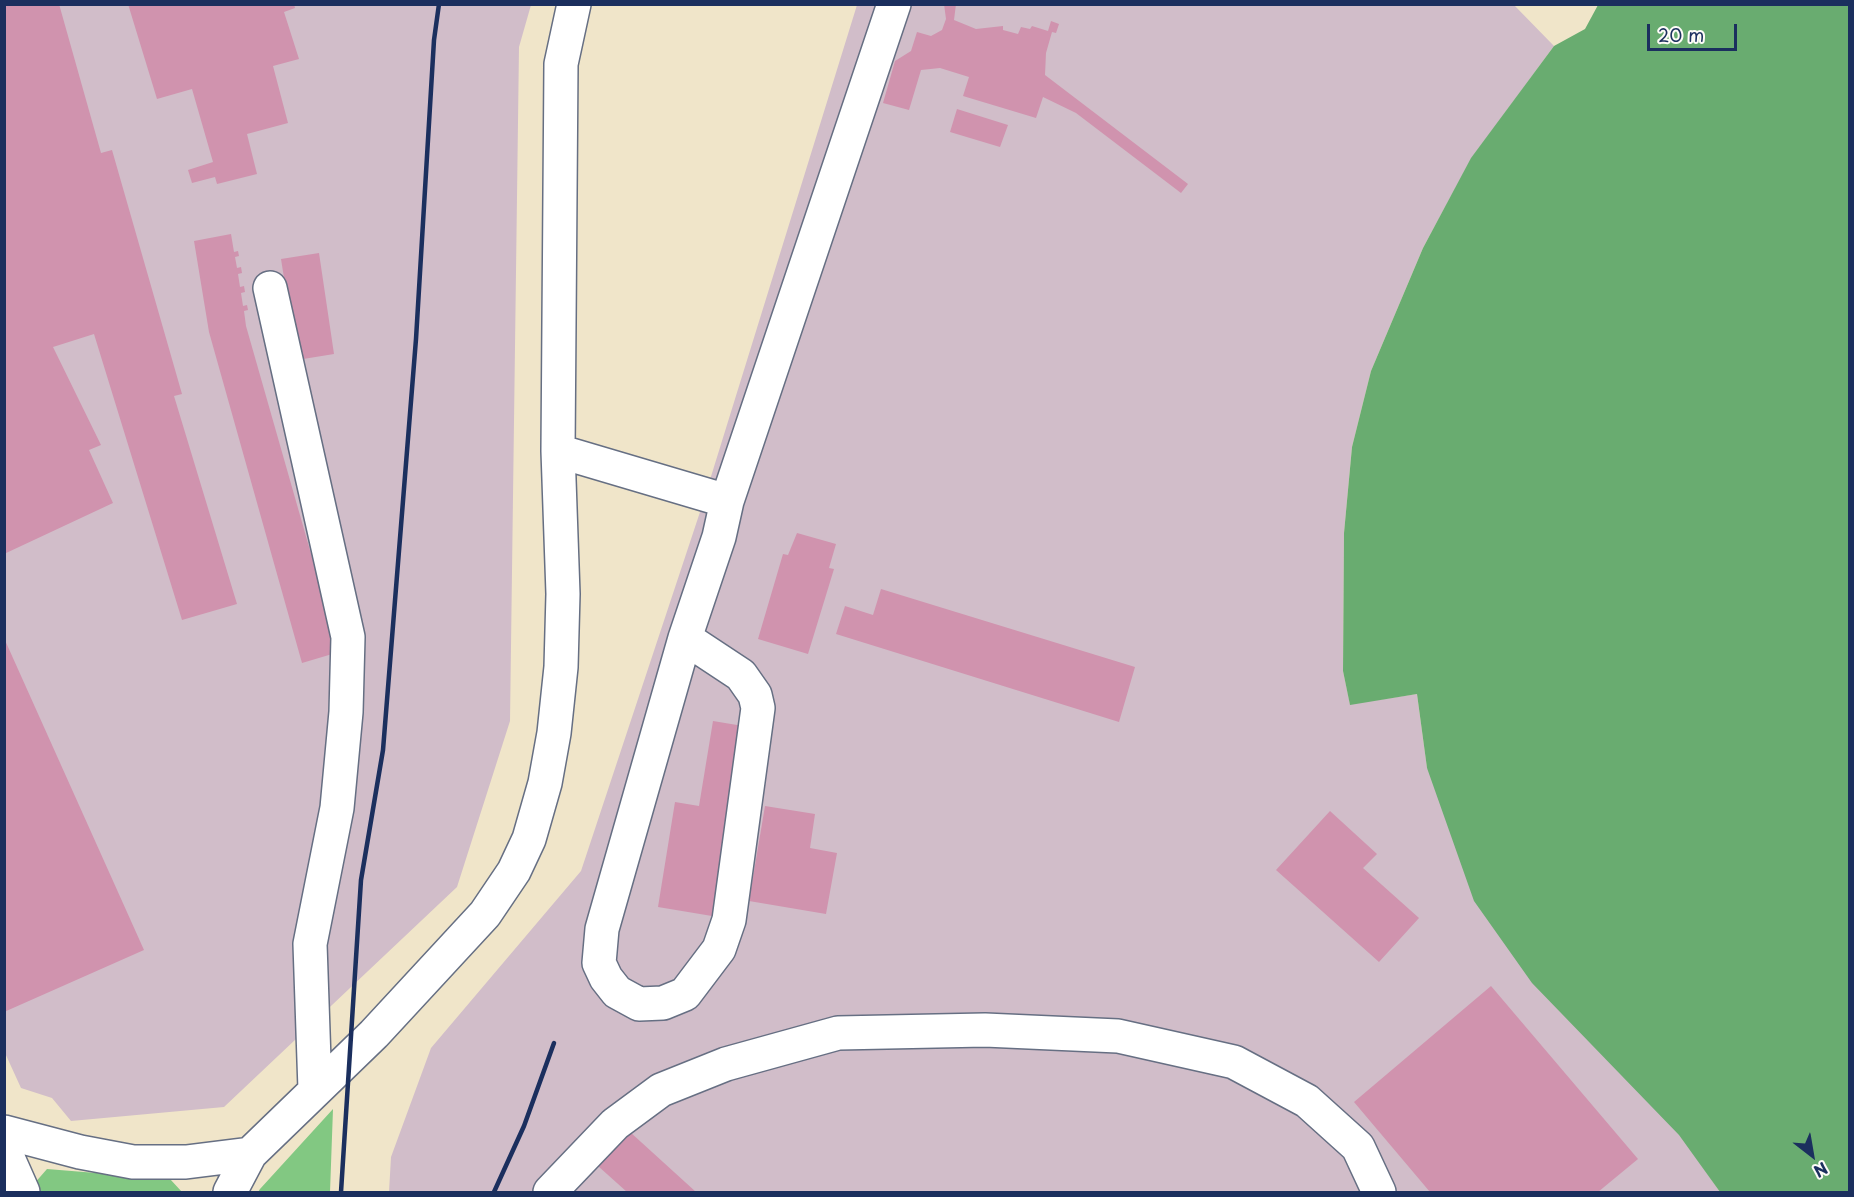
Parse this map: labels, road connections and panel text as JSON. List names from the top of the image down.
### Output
{
  "scale_bar": "20 m",
  "north": "bottom right"
}
